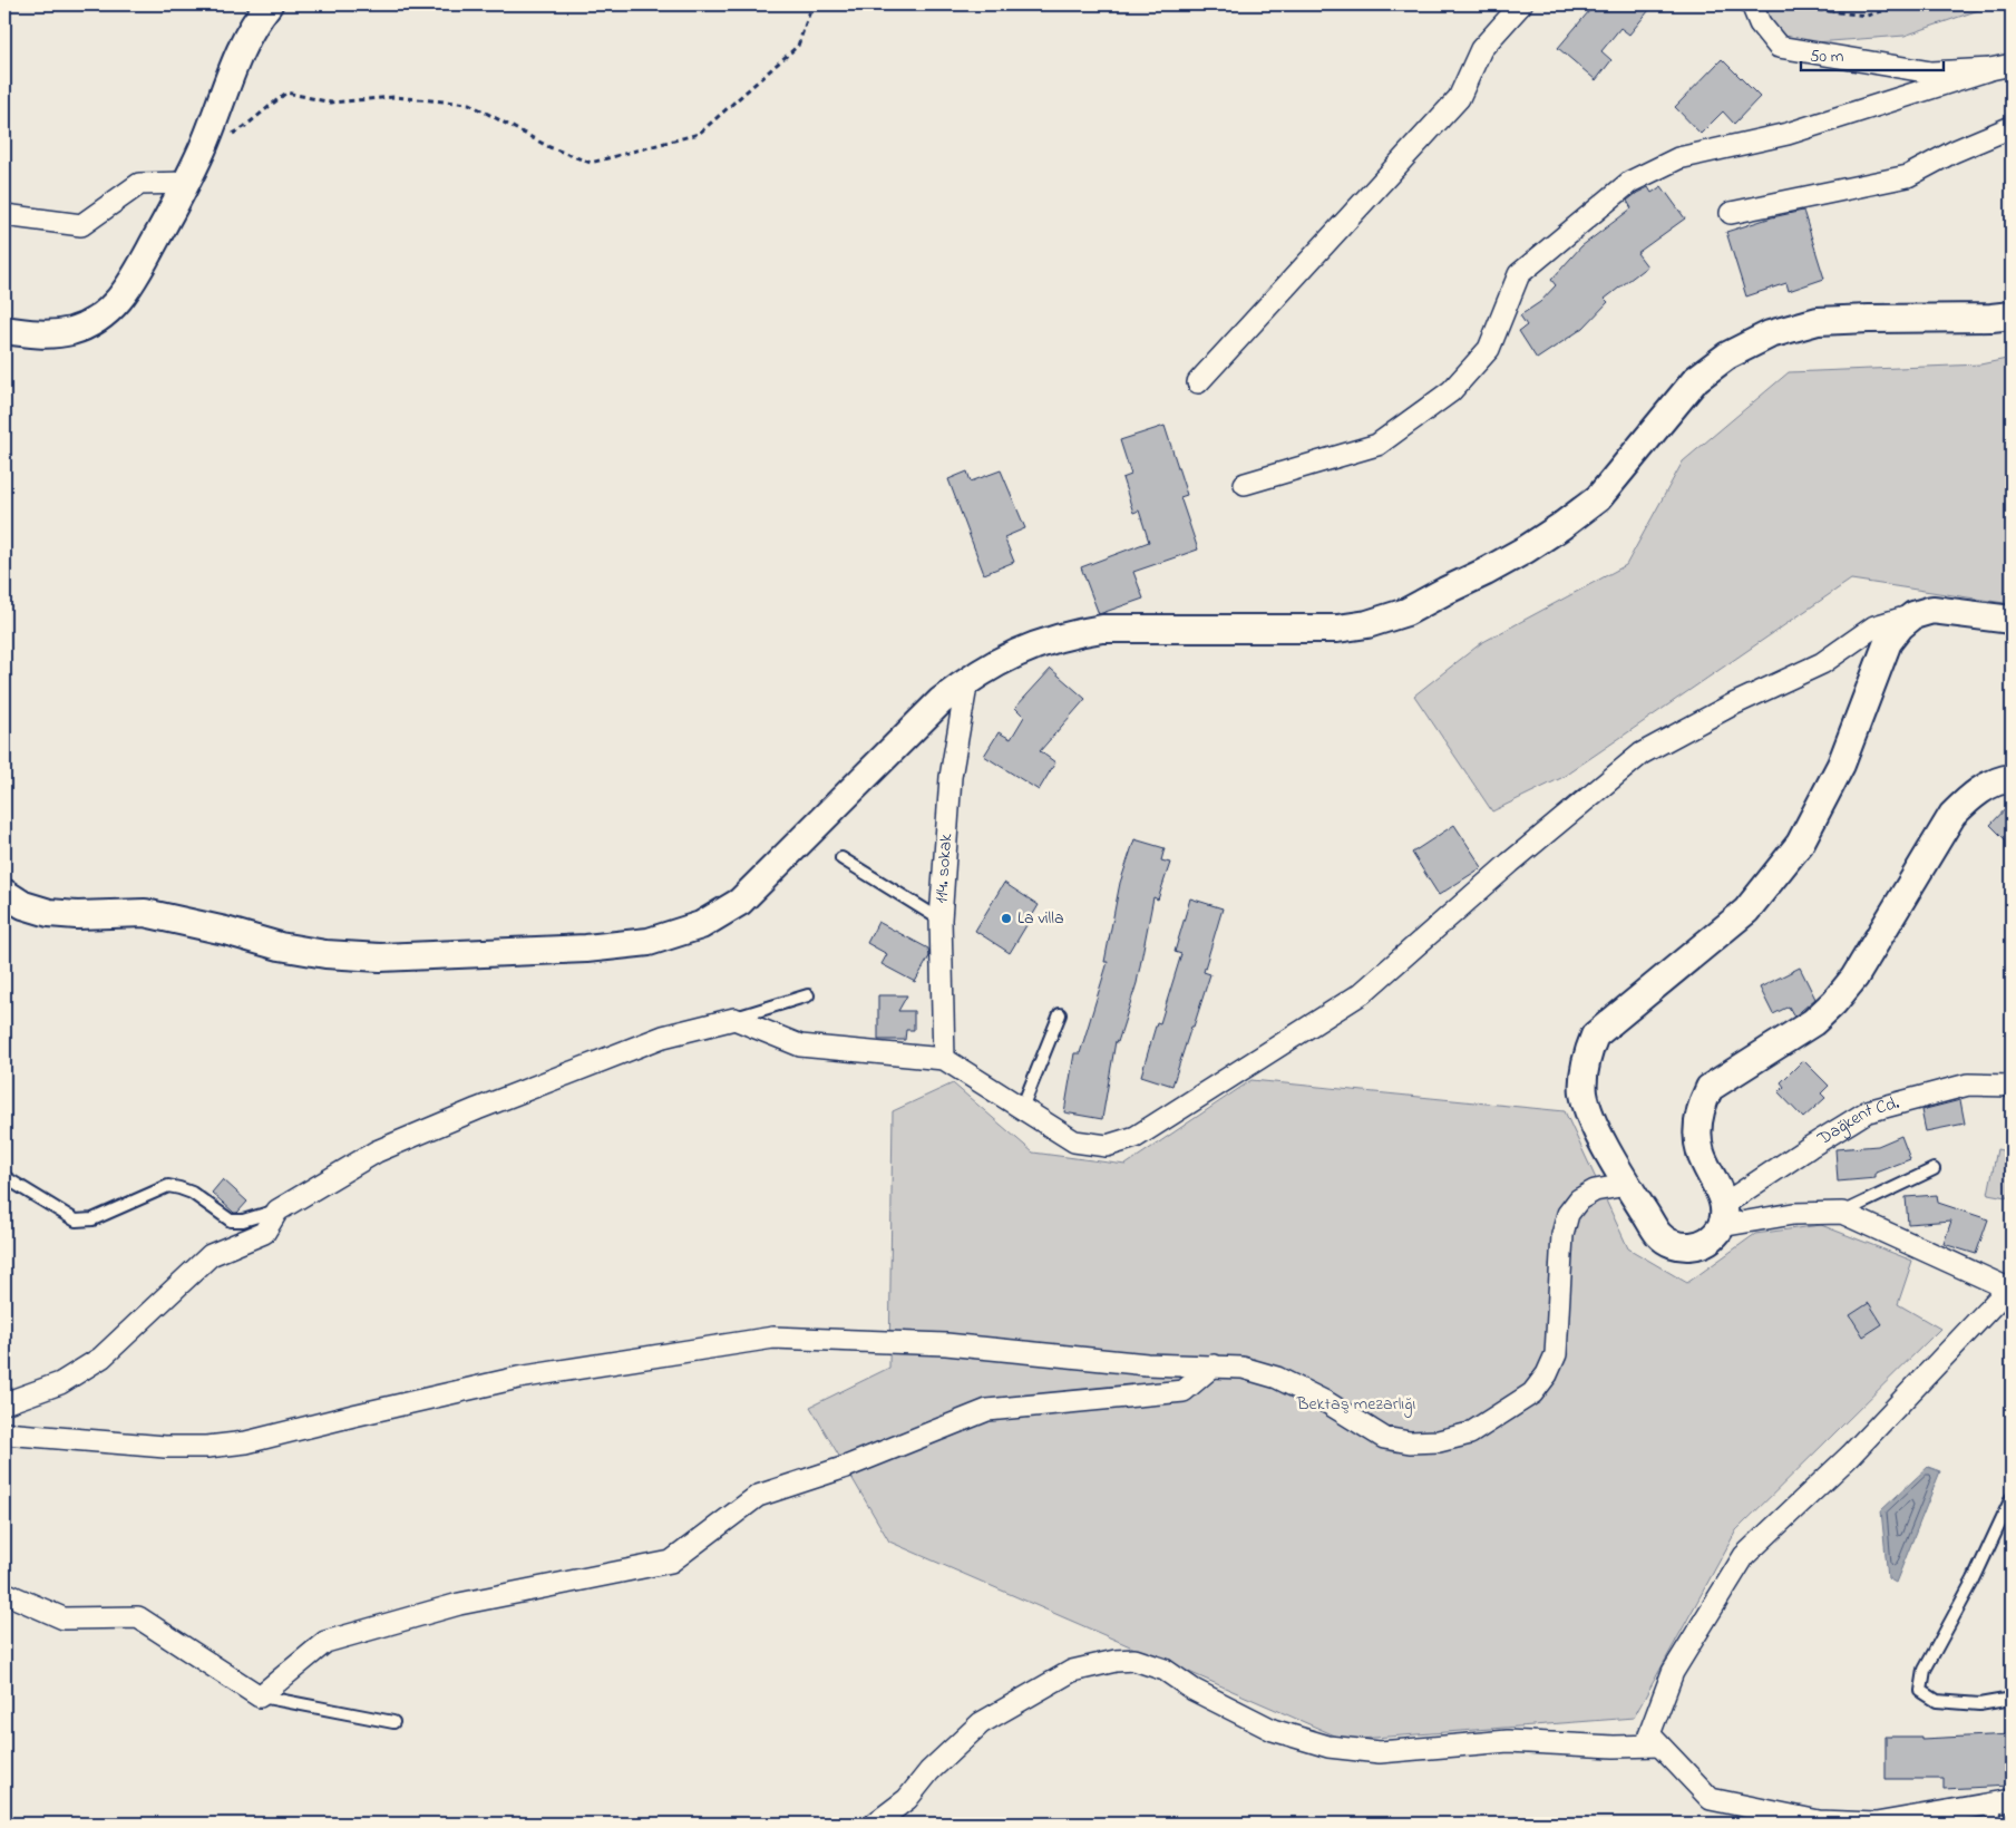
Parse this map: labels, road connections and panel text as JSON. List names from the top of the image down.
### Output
{
  "streets": {
    "street": ["114. sokak", "Dağkent Cd."]
  },
  "parks": ["Bektaş mezarlığı"],
  "places": ["La villa"],
  "scale_bar": "50 m"
}
